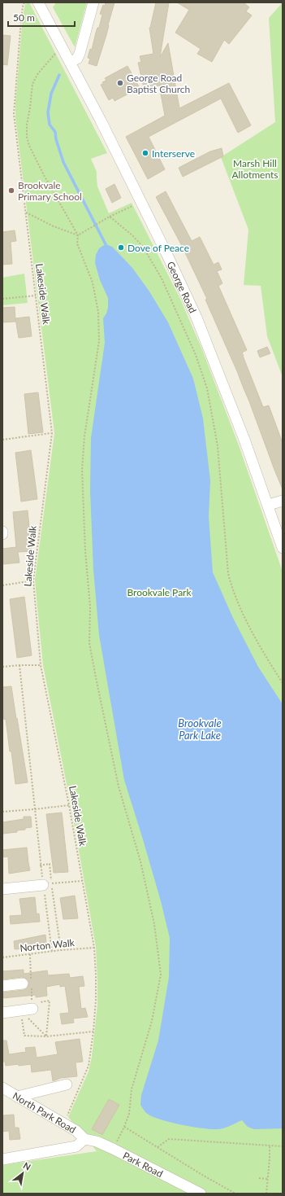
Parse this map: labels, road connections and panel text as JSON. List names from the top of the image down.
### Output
{
  "streets": {
    "street": ["George Road", "North Park Road", "Park Road"],
    "path": ["Lakeside Walk", "Norton Walk"]
  },
  "crossings": [
    ["Lakeside Walk", "Norton Walk"],
    ["Lakeside Walk", "North Park Road"],
    ["North Park Road", "Park Road"]
  ],
  "water": ["Brookvale Park Lake"],
  "parks": ["Marsh Hill Allotments", "Brookvale Park"],
  "places": [
    "George Road Baptist Church",
    "Interserve",
    "Brookvale Primary School",
    "Dove of Peace"
  ],
  "scale_bar": "50 m",
  "north": "top right"
}
